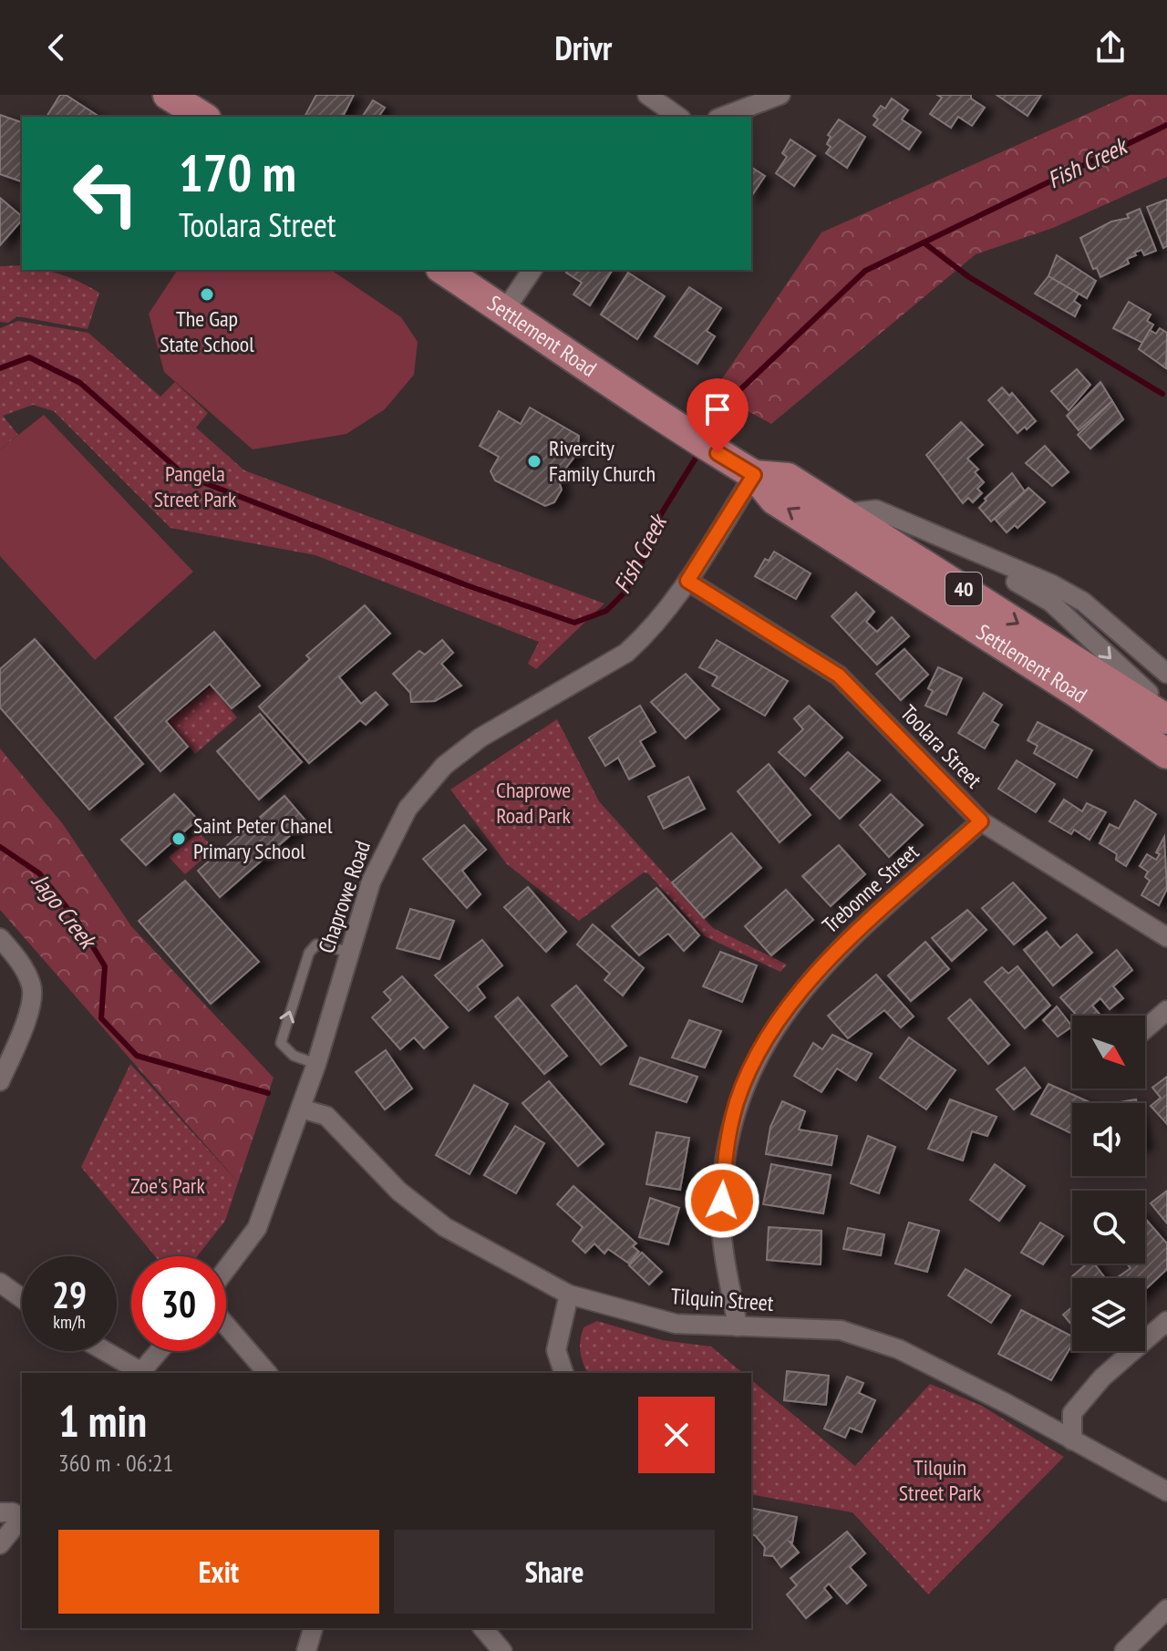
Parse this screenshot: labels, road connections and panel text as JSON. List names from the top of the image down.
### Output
{
  "streets": {
    "main road": ["Settlement Road", "40"],
    "street": [
      "Toolara Street",
      "Trebonne Street",
      "Chaprowe Road",
      "Tilquin Street"
    ]
  },
  "crossings": [
    ["Settlement Road", "Chaprowe Road"],
    ["Toolara Street", "Trebonne Street"],
    ["Toolara Street", "Chaprowe Road"],
    ["Trebonne Street", "Tilquin Street"],
    ["Chaprowe Road", "Tilquin Street"]
  ],
  "water": ["Fish Creek", "Jago Creek"],
  "parks": [
    "Pangela Street Park",
    "Chaprowe Road Park",
    "Zoe's Park",
    "Tilquin Street Park"
  ],
  "places": ["The Gap State School", "Rivercity Family Church", "Saint Peter Chanel Primary School"],
  "north": "bottom right",
  "page": {
    "header": "Drivr",
    "turn": ["170 m", "Toolara Street"],
    "speed": "29 km/h",
    "limit": "30",
    "heading": ["1 min", "360 m · 06:21"],
    "buttons": ["Exit", "Share"]
  }
}
